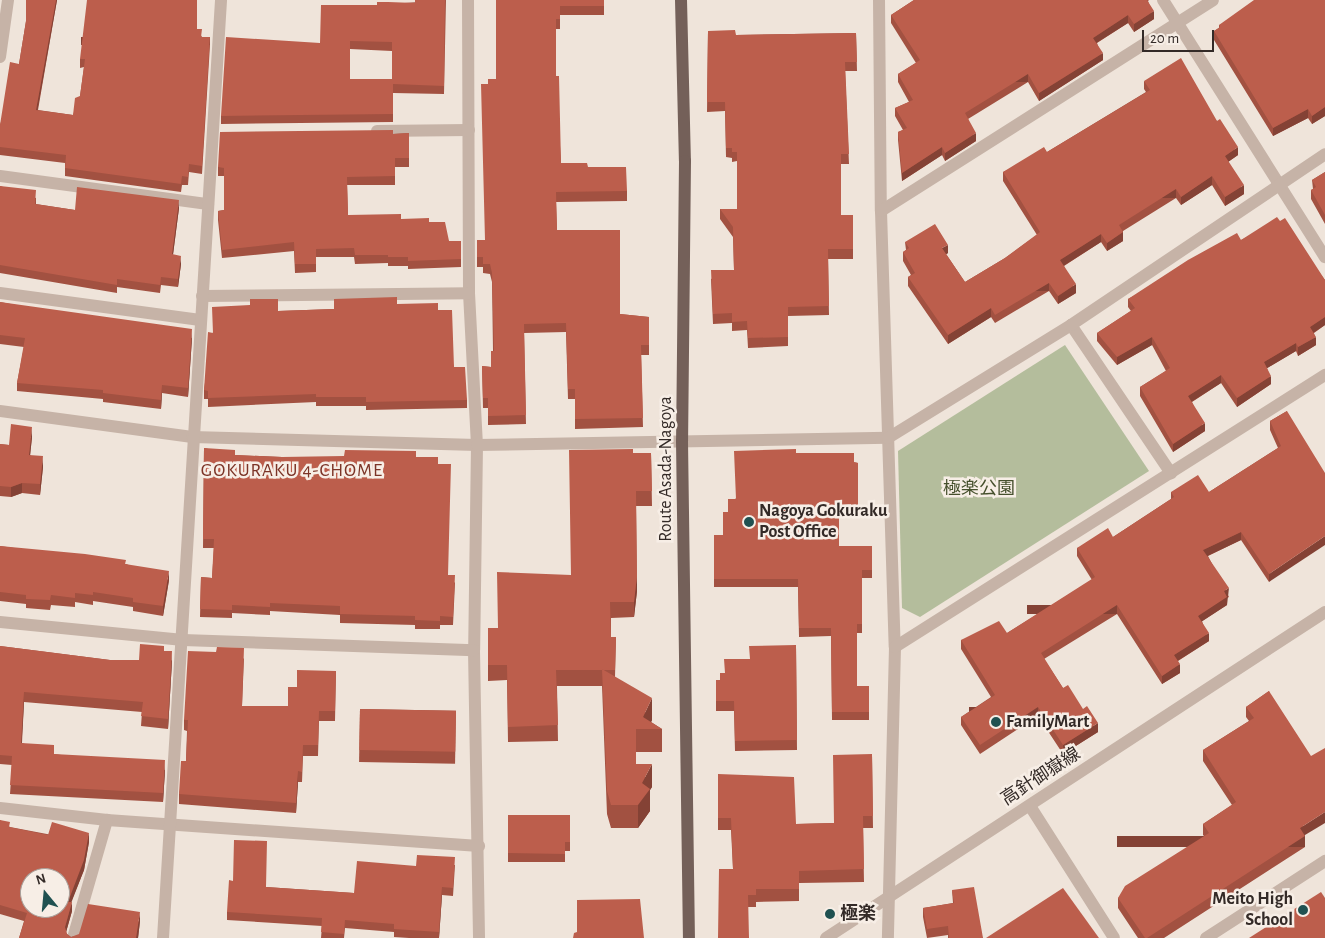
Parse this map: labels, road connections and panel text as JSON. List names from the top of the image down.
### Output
{
  "streets": {
    "main road": ["Route Asada-Nagoya"],
    "street": ["高針御嶽線"]
  },
  "districts": ["GOKURAKU 4-CHOME"],
  "parks": ["極楽公園"],
  "places": [
    "Nagoya Gokuraku Post Office",
    "FamilyMart",
    "Meito High School",
    "極楽"
  ],
  "scale_bar": "20 m",
  "north": "top"
}
